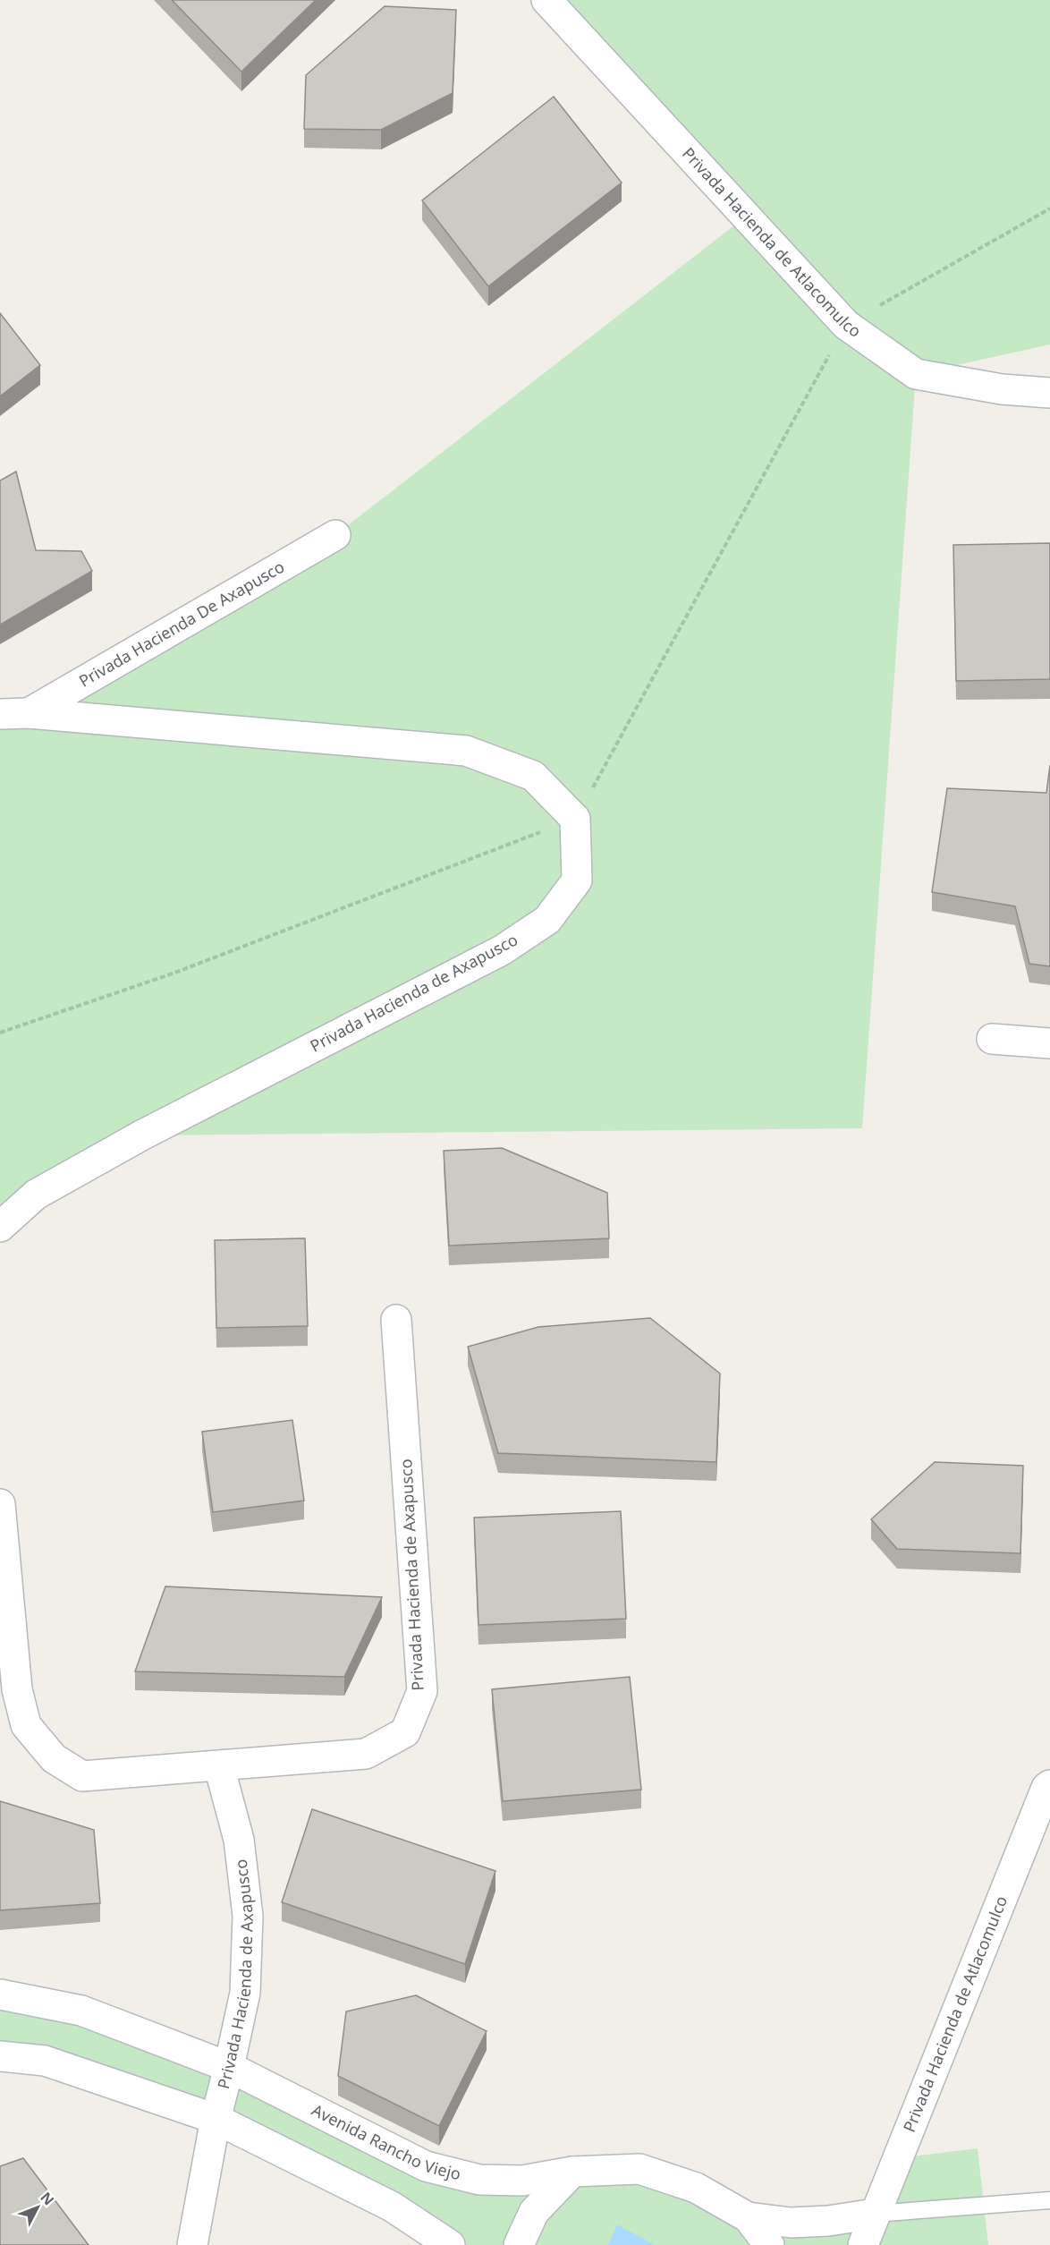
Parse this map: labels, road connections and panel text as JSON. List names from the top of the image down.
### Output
{
  "streets": {
    "street": [
      "Privada Hacienda de Atlacomulco",
      "Privada Hacienda De Axapusco",
      "Privada Hacienda de Axapusco",
      "Avenida Rancho Viejo"
    ]
  },
  "crossings": [
    ["Privada Hacienda de Axapusco", "Avenida Rancho Viejo"]
  ],
  "north": "top right"
}
